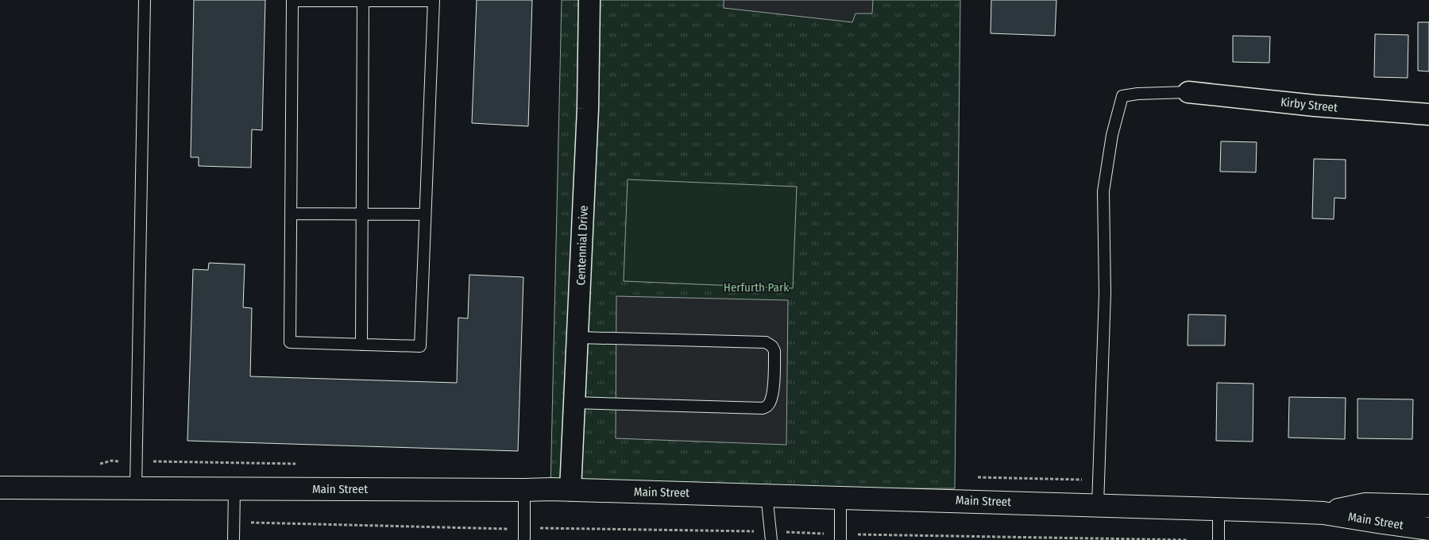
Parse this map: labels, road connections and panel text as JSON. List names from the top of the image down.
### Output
{
  "streets": {
    "street": ["Kirby Street", "Centennial Drive", "Main Street"]
  },
  "crossings": [
    ["Centennial Drive", "Main Street"]
  ],
  "parks": ["Herfurth Park"]
}
